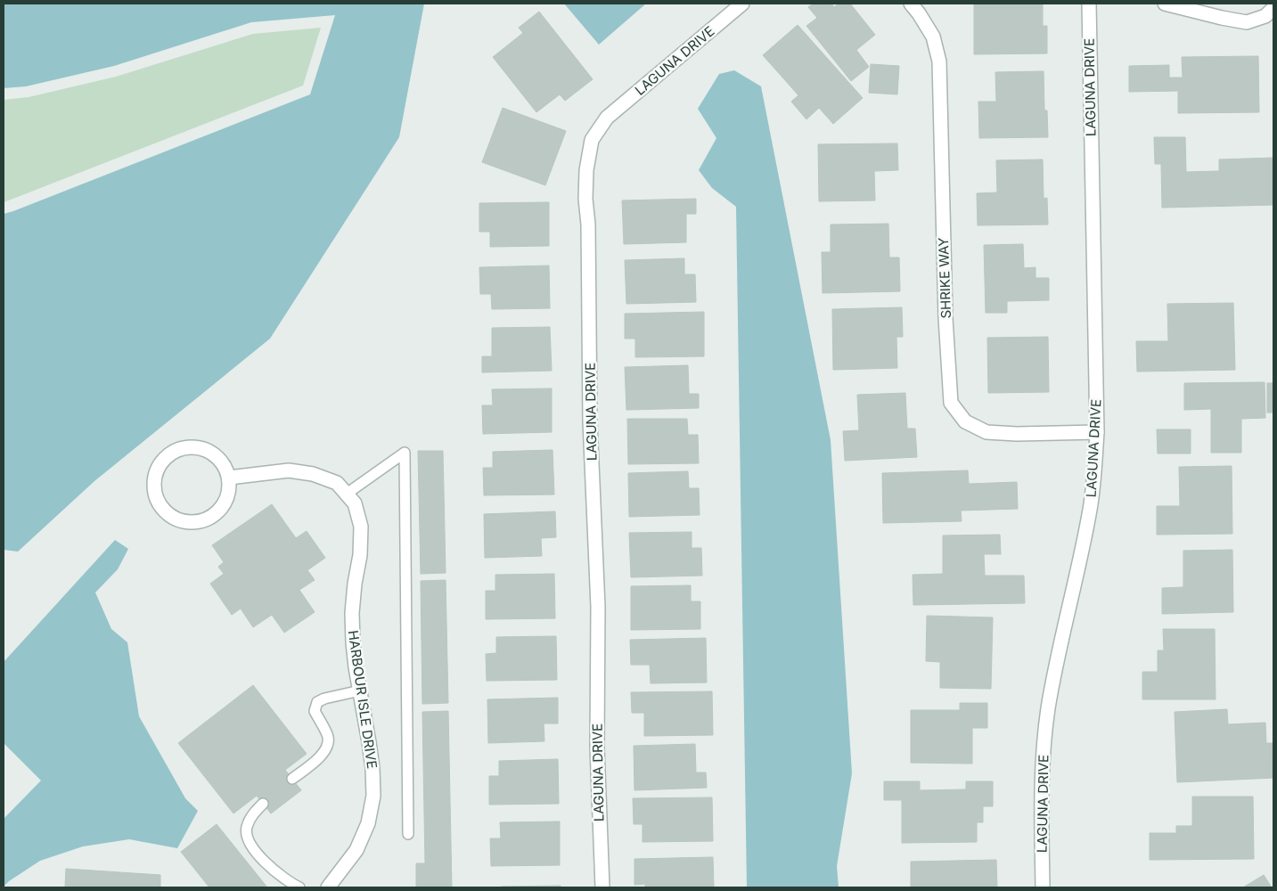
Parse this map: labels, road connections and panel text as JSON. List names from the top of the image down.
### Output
{
  "streets": {
    "street": ["LAGUNA DRIVE", "SHRIKE WAY", "HARBOUR ISLE DRIVE"]
  },
  "crossings": [
    ["LAGUNA DRIVE", "SHRIKE WAY"]
  ]
}
